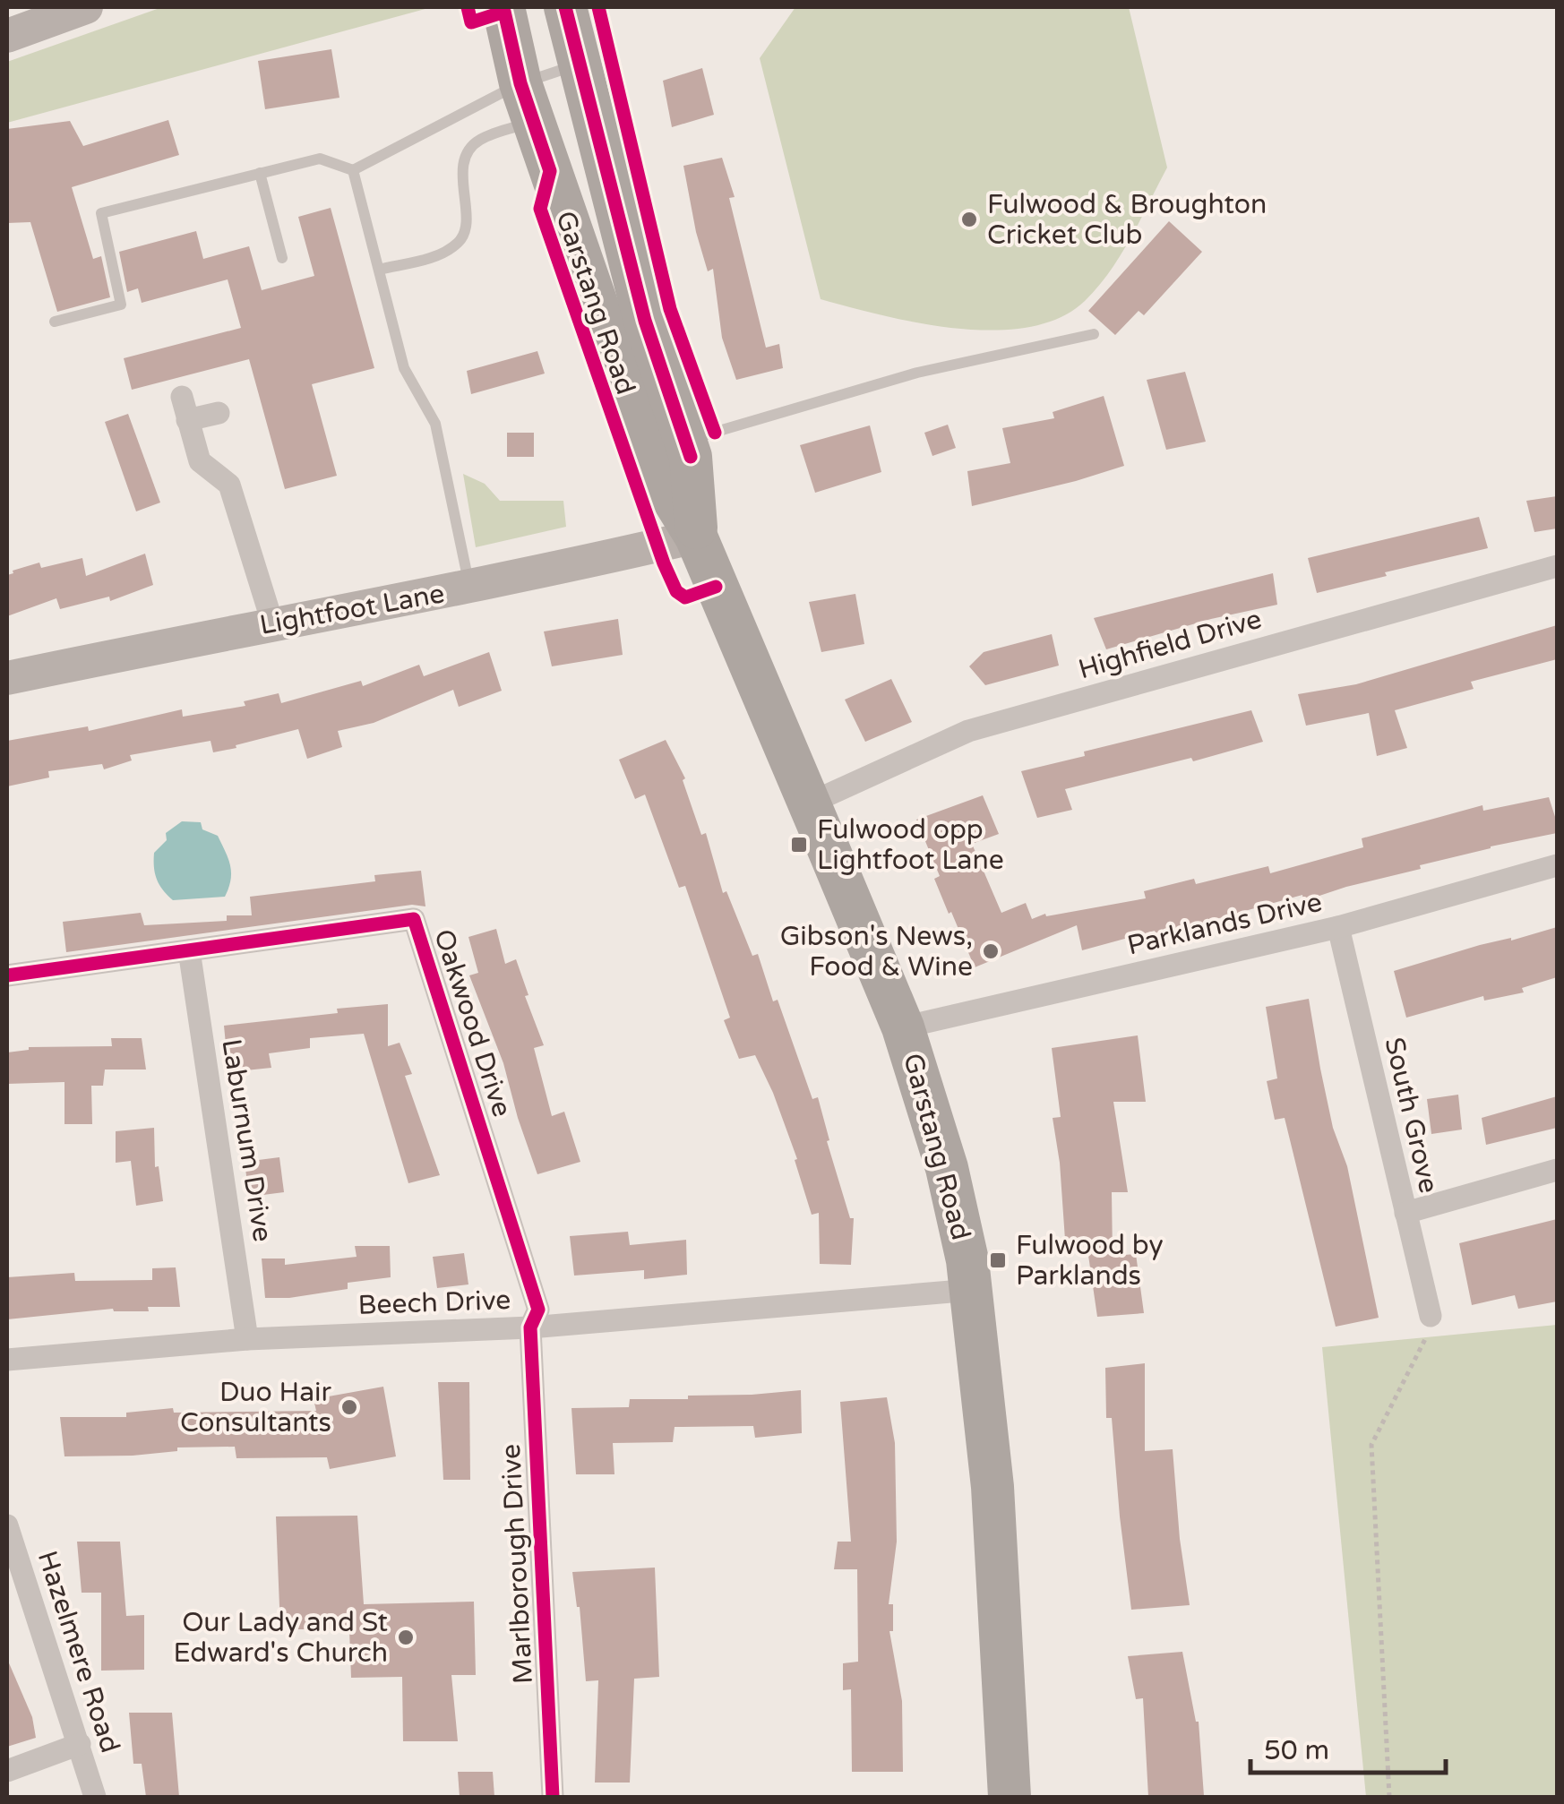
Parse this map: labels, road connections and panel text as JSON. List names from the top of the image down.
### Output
{
  "streets": {
    "highway": ["Garstang Road"],
    "street": [
      "Lightfoot Lane",
      "Highfield Drive",
      "Parklands Drive",
      "Oakwood Drive",
      "South Grove",
      "Laburnum Drive",
      "Beech Drive",
      "Marlborough Drive",
      "Hazelmere Road"
    ]
  },
  "crossings": [
    ["Garstang Road", "Lightfoot Lane"],
    ["Garstang Road", "Highfield Drive"],
    ["Garstang Road", "Parklands Drive"],
    ["Garstang Road", "Beech Drive"],
    ["Parklands Drive", "South Grove"],
    ["Oakwood Drive", "Laburnum Drive"],
    ["Oakwood Drive", "Beech Drive"],
    ["Oakwood Drive", "Marlborough Drive"],
    ["Laburnum Drive", "Beech Drive"],
    ["Beech Drive", "Marlborough Drive"]
  ],
  "places": {
    "other": [
      "Fulwood & Broughton Cricket Club",
      "Gibson's News, Food & Wine",
      "Duo Hair Consultants",
      "Our Lady and St Edward's Church"
    ],
    "transit": ["Fulwood opp Lightfoot Lane", "Fulwood by Parklands"]
  },
  "scale_bar": "50 m"
}
